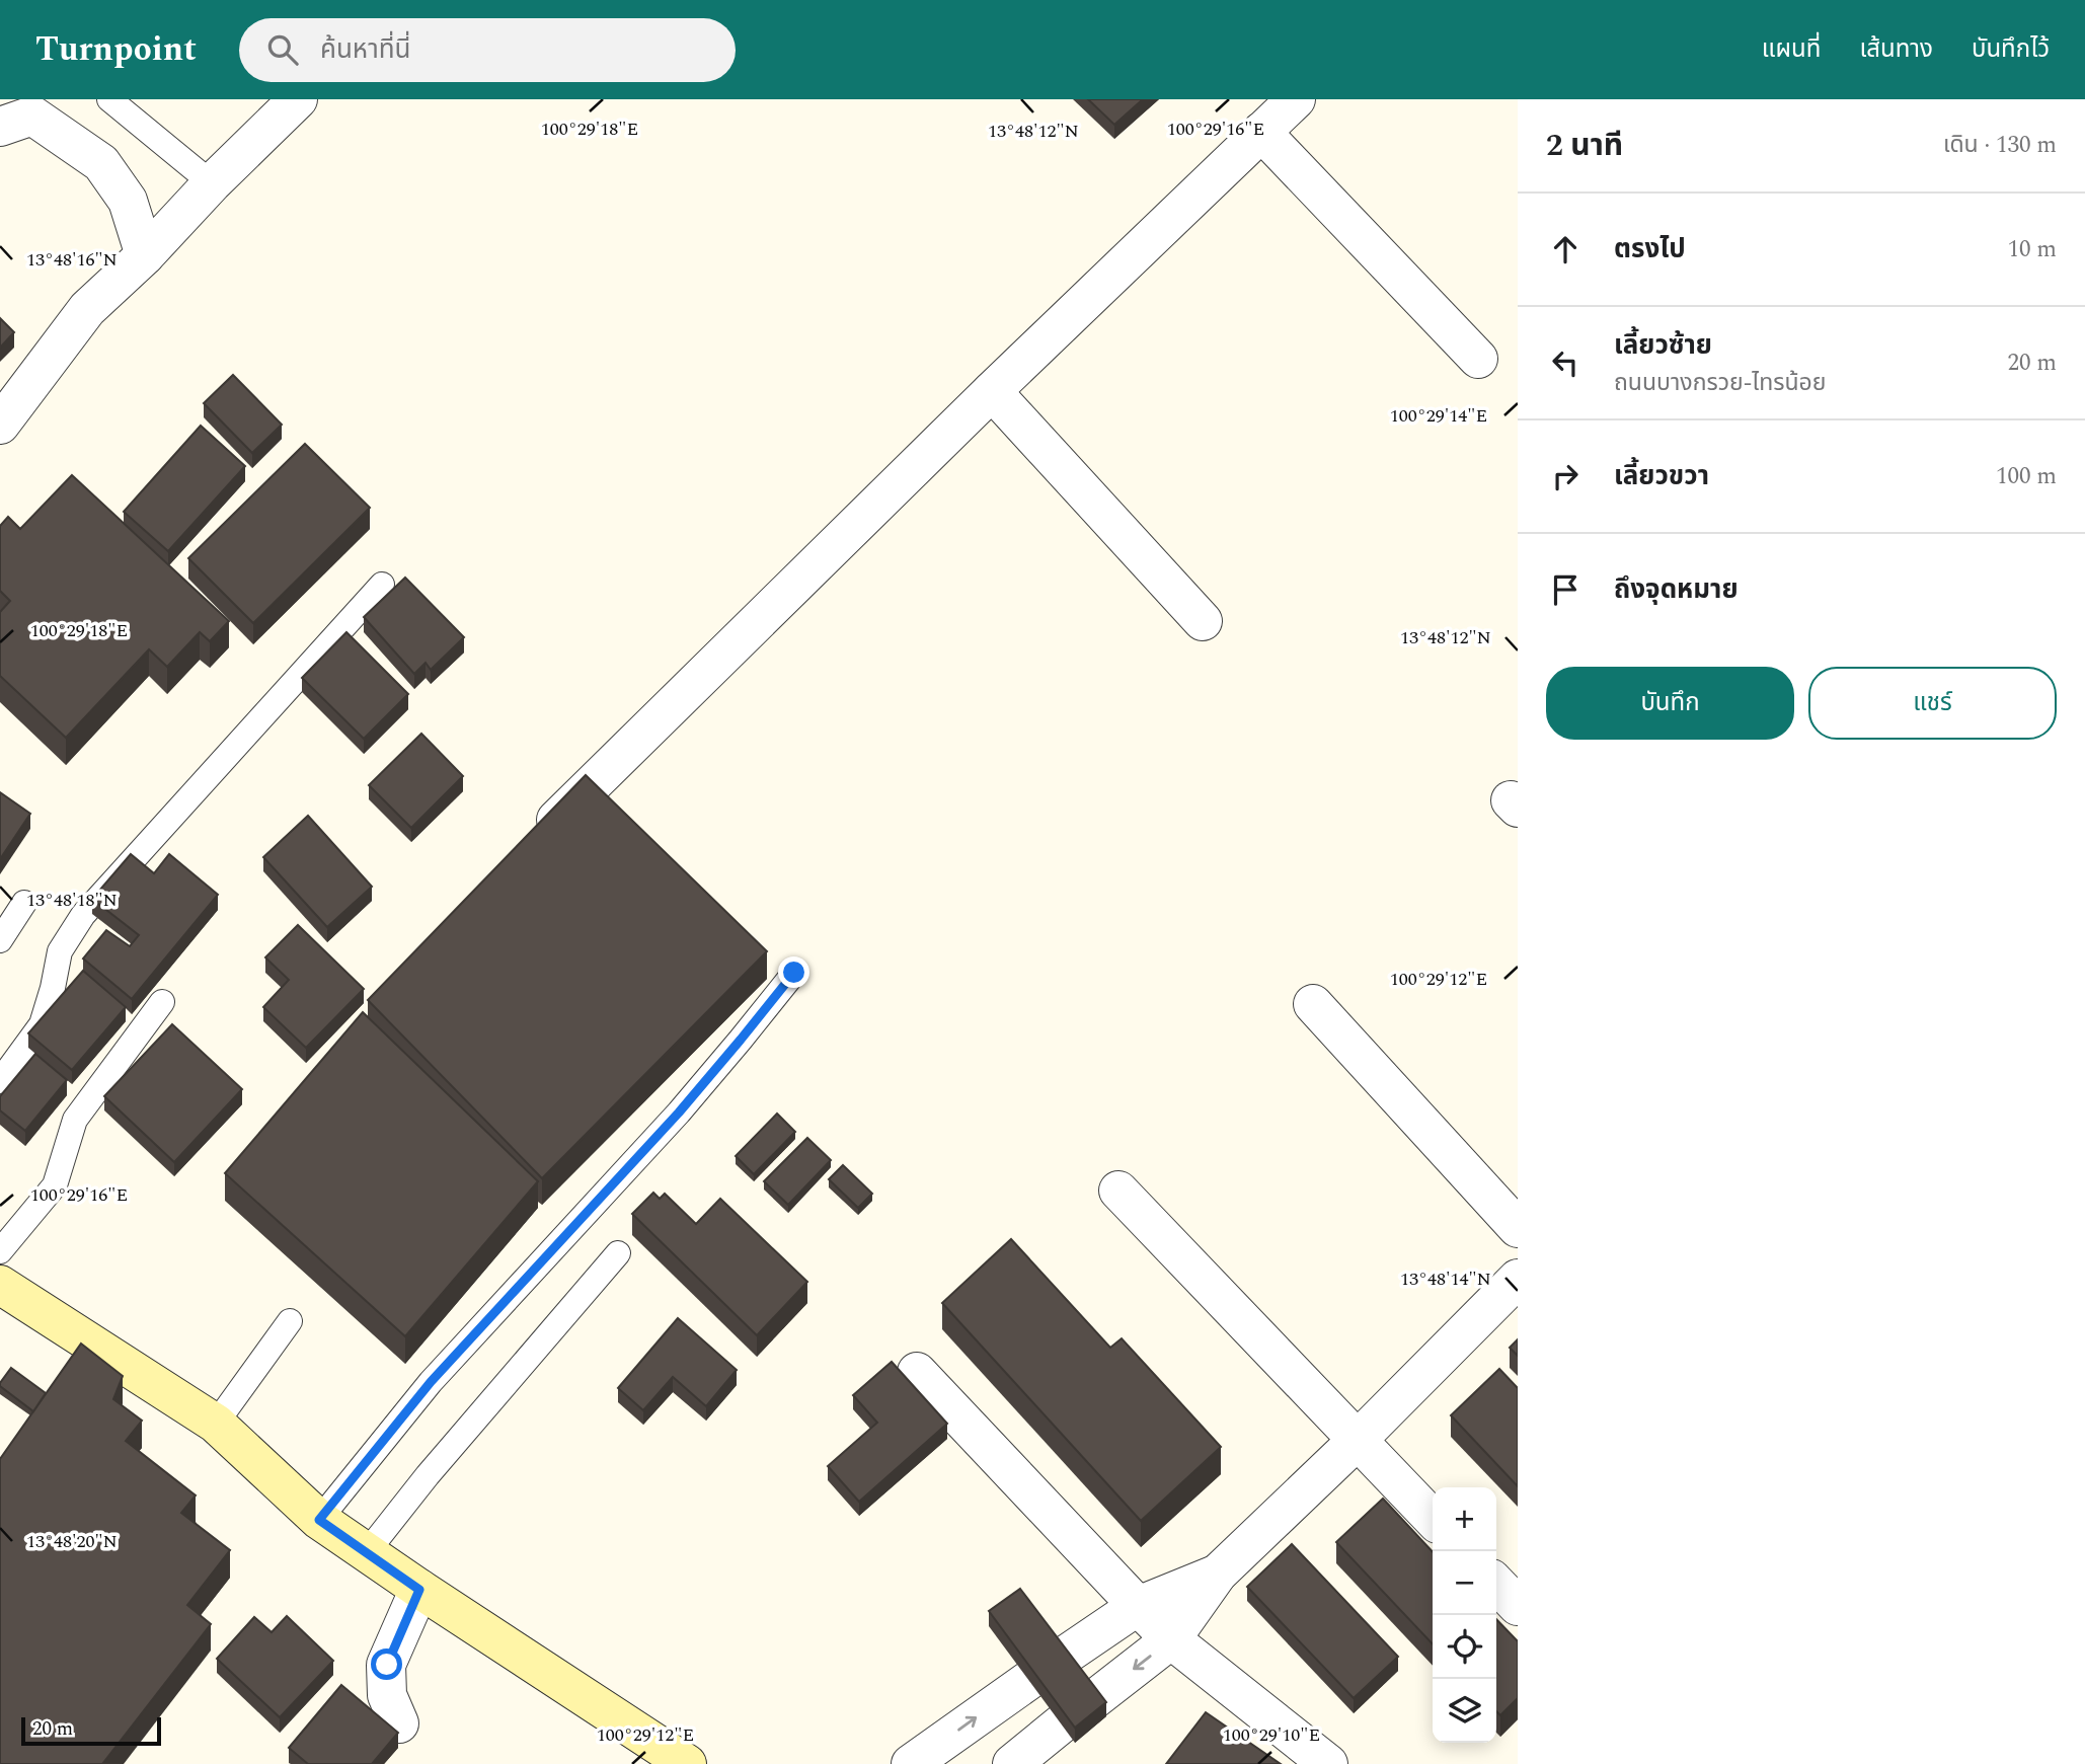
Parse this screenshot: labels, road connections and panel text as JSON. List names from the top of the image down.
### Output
{
  "scale_bar": "20 m",
  "page": {
    "header": "Turnpoint",
    "search": "ค้นหาที่นี่",
    "nav": ["แผนที่", "เส้นทาง", "บันทึกไว้"],
    "heading": ["2 นาที", "เดิน · 130 m"],
    "list": [
      ["ตรงไป", "10 m"],
      ["เลี้ยวซ้าย", "ถนนบางกรวย-ไทรน้อย", "20 m"],
      ["เลี้ยวขวา", "100 m"],
      "ถึงจุดหมาย"
    ],
    "buttons": ["บันทึก", "แชร์"],
    "map_buttons": ["+", "−"],
    "scale": "20 m"
  },
  "coordinates": [
    "100°29'18\"E",
    "100°29'16\"E",
    "13°48'12\"N",
    "13°48'16\"N",
    "100°29'14\"E",
    "13°48'18\"N",
    "100°29'12\"E",
    "13°48'14\"N",
    "13°48'20\"N",
    "100°29'10\"E"
  ]
}
